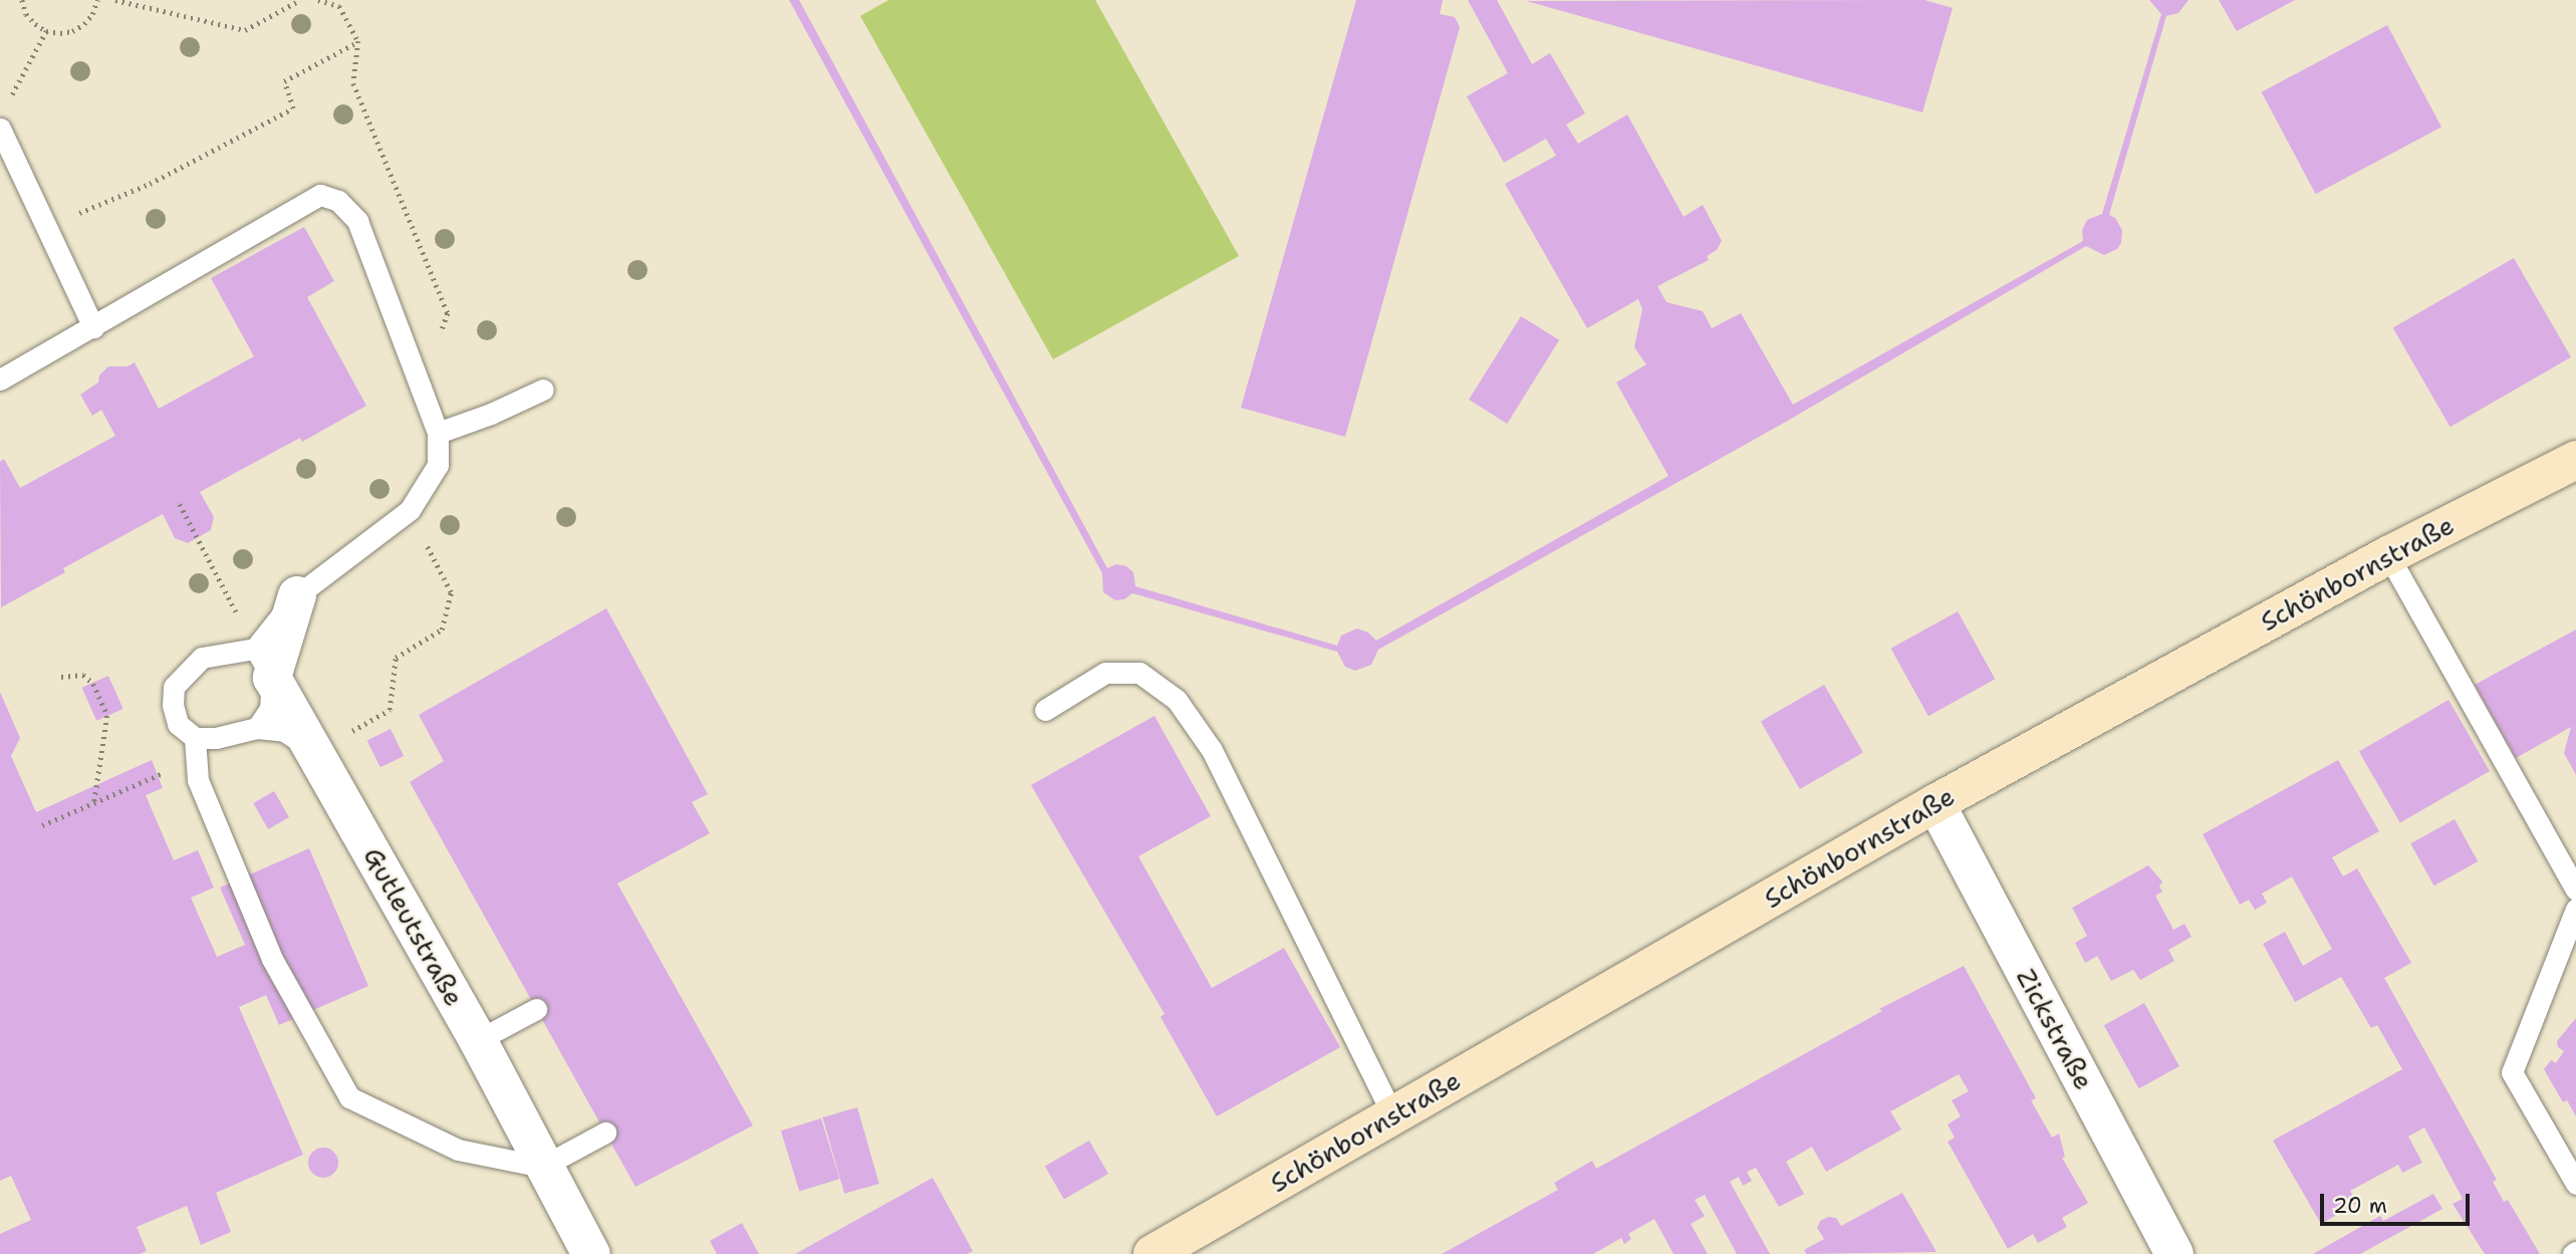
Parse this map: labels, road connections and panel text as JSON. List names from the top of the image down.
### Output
{
  "streets": {
    "main road": ["Schönbornstraße"],
    "street": ["Gutleutstraße", "Zickstraße"]
  },
  "crossings": [
    ["Schönbornstraße", "Zickstraße"]
  ],
  "scale_bar": "20 m"
}
